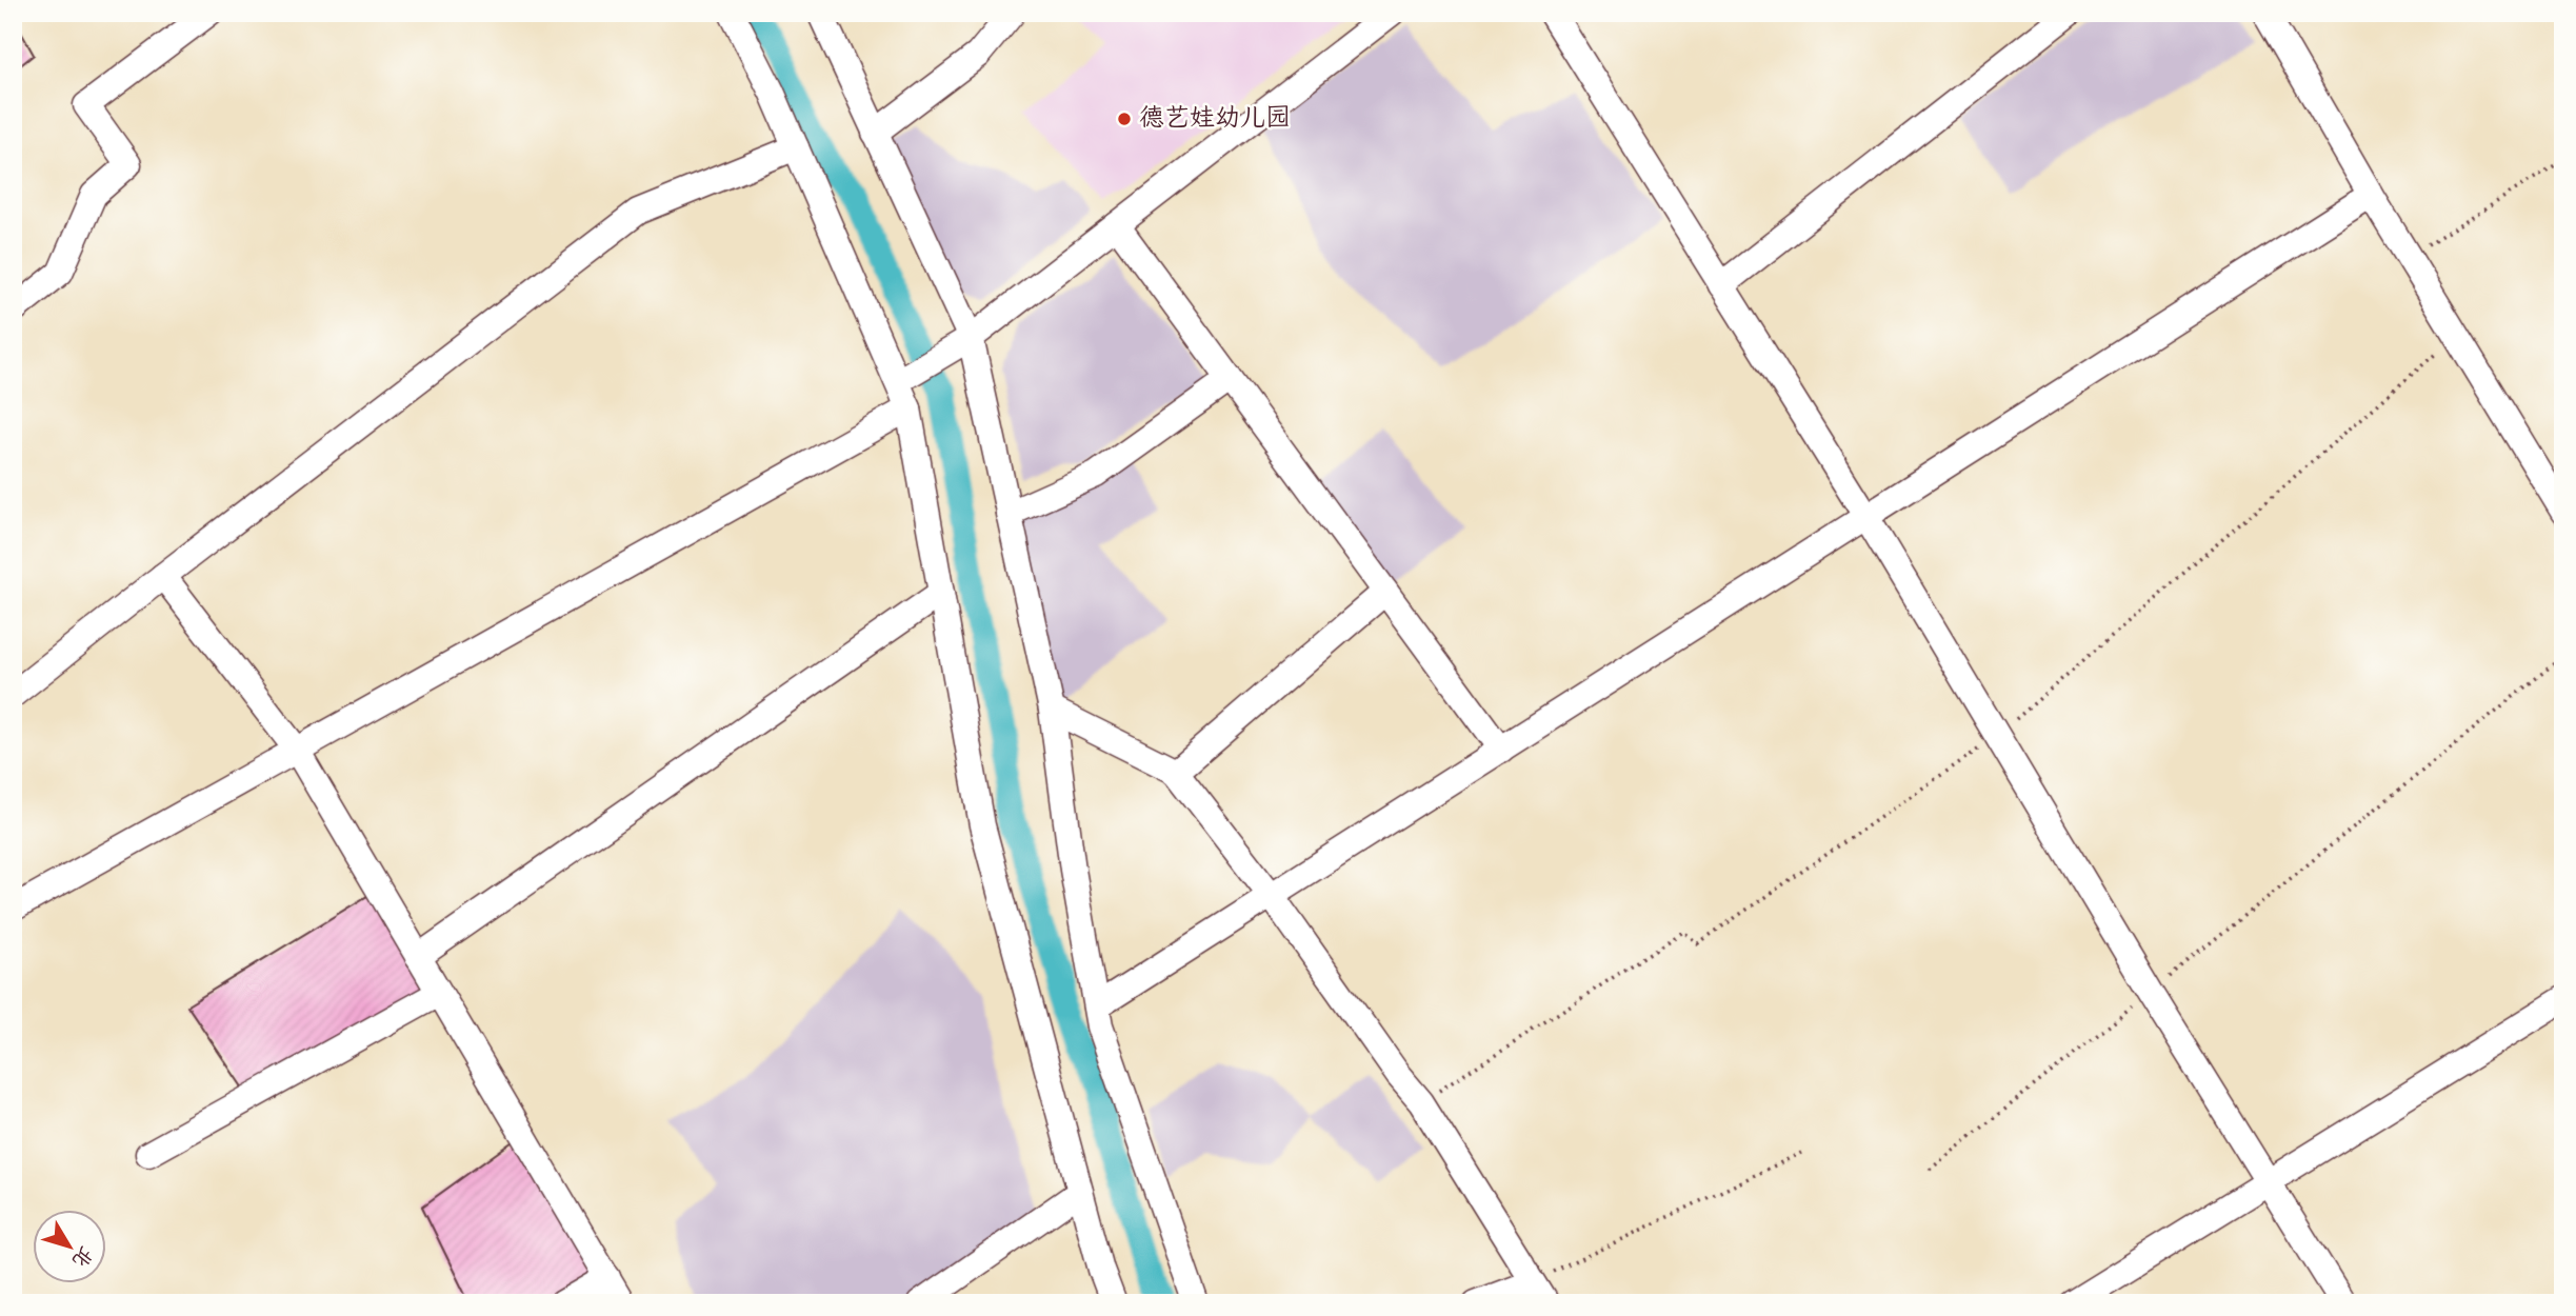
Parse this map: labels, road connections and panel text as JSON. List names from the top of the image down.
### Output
{
  "places": ["德艺娃幼儿园"],
  "north": "bottom right"
}
